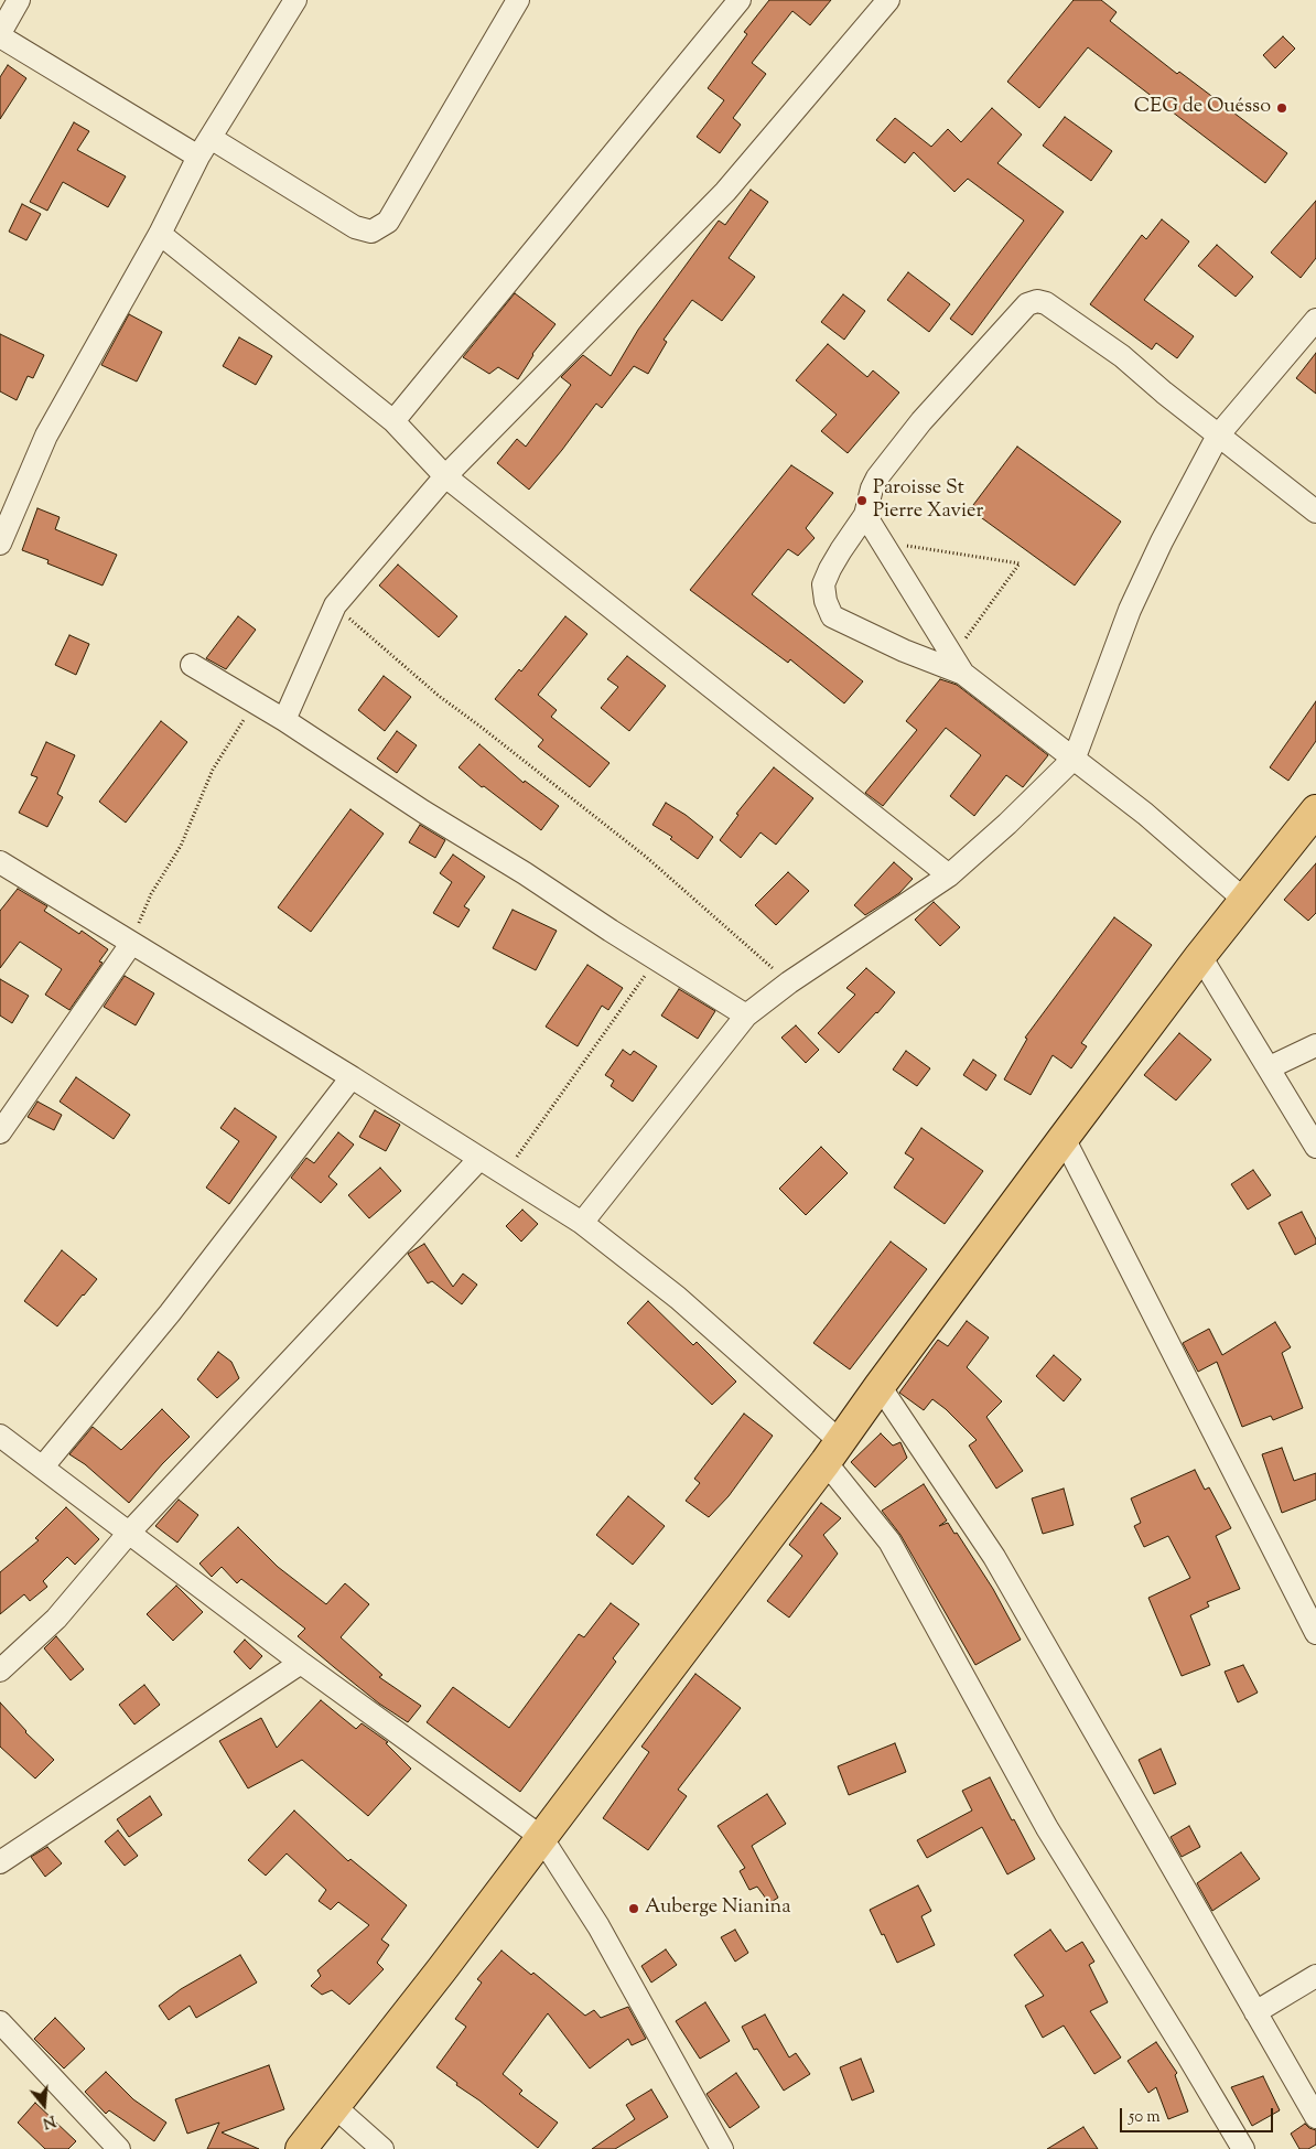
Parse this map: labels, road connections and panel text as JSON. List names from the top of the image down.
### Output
{
  "places": ["CEG de Ouésso", "Paroisse St Pierre Xavier", "Auberge Nianina"],
  "scale_bar": "50 m",
  "north": "bottom"
}
